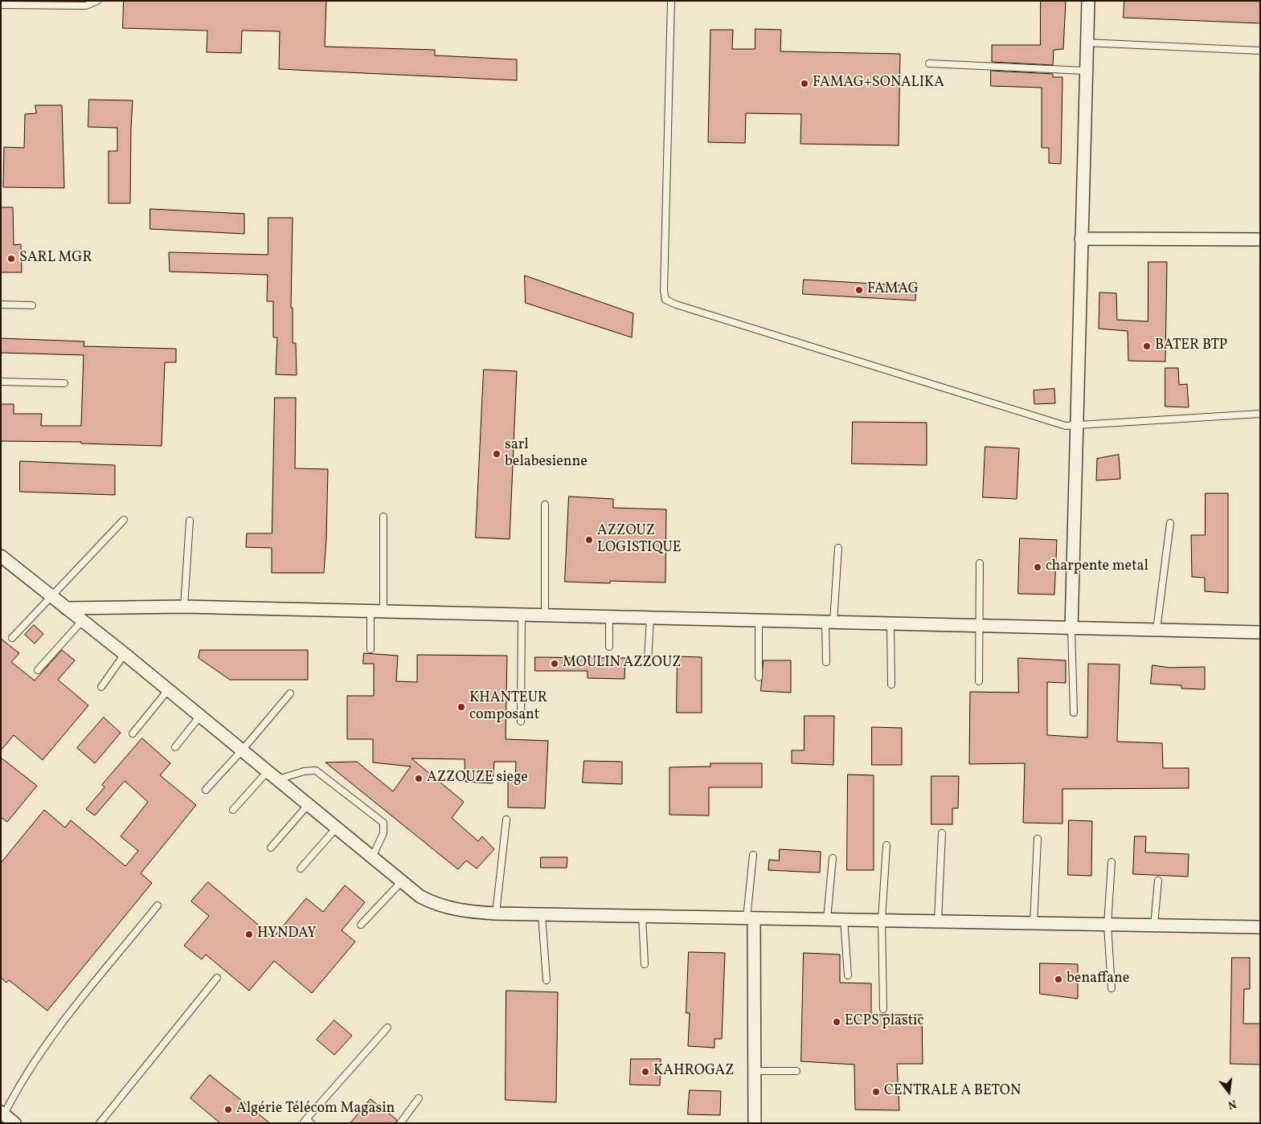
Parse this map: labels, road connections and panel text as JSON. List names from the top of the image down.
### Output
{
  "places": [
    "FAMAG+SONALIKA",
    "SARL MGR",
    "FAMAG",
    "BATER BTP",
    "sarl belabesienne",
    "AZZOUZ LOGISTIQUE",
    "charpente metal",
    "MOULIN AZZOUZ",
    "KHANTEUR composant",
    "AZZOUZE siege",
    "HYNDAY",
    "benaffane",
    "ECPS plastic",
    "KAHROGAZ",
    "CENTRALE A BETON",
    "Algérie Télécom Magasin"
  ],
  "north": "bottom"
}
